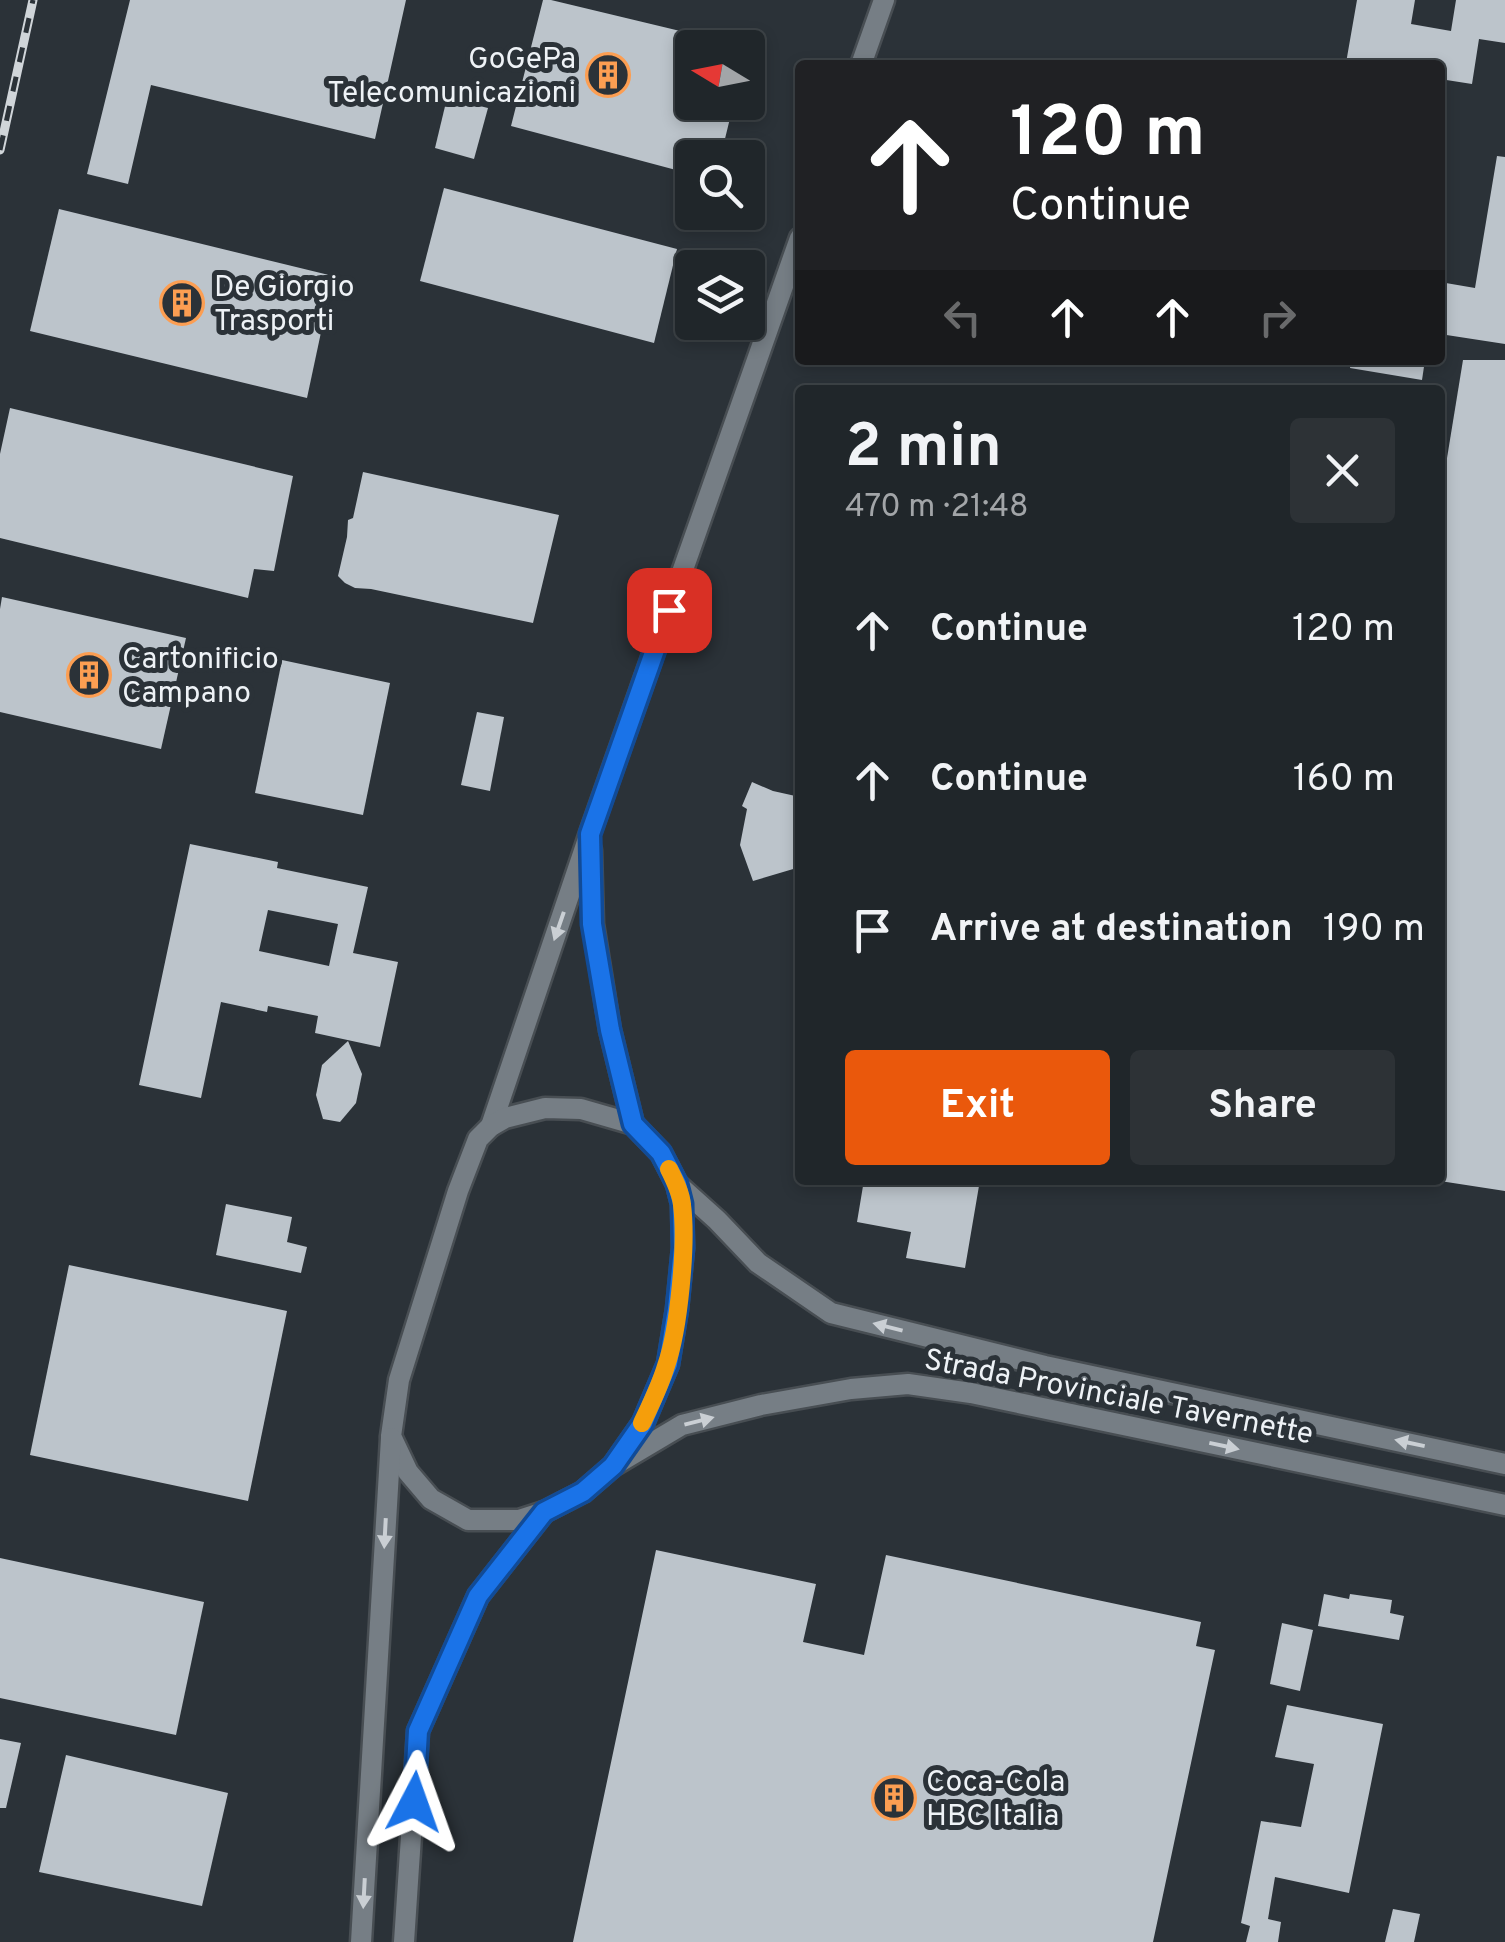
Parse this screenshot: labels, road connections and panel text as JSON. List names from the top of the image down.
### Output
{
  "streets": {
    "street": ["Strada Provinciale Tavernette"]
  },
  "places": {
    "building": [
      "GoGePa Telecomunicazioni",
      "De Giorgio Trasporti",
      "Cartonificio Campano",
      "Coca-Cola HBC Italia"
    ]
  },
  "north": "left",
  "page": {
    "turn": ["120 m", "Continue"],
    "heading": ["2 min", "470 m · 21:48"],
    "list": [
      {
        "name": "Continue",
        "value": "120 m"
      },
      {
        "name": "Continue",
        "value": "160 m"
      },
      {
        "name": "Arrive at destination",
        "value": "190 m"
      }
    ],
    "buttons": ["Exit", "Share"]
  }
}
